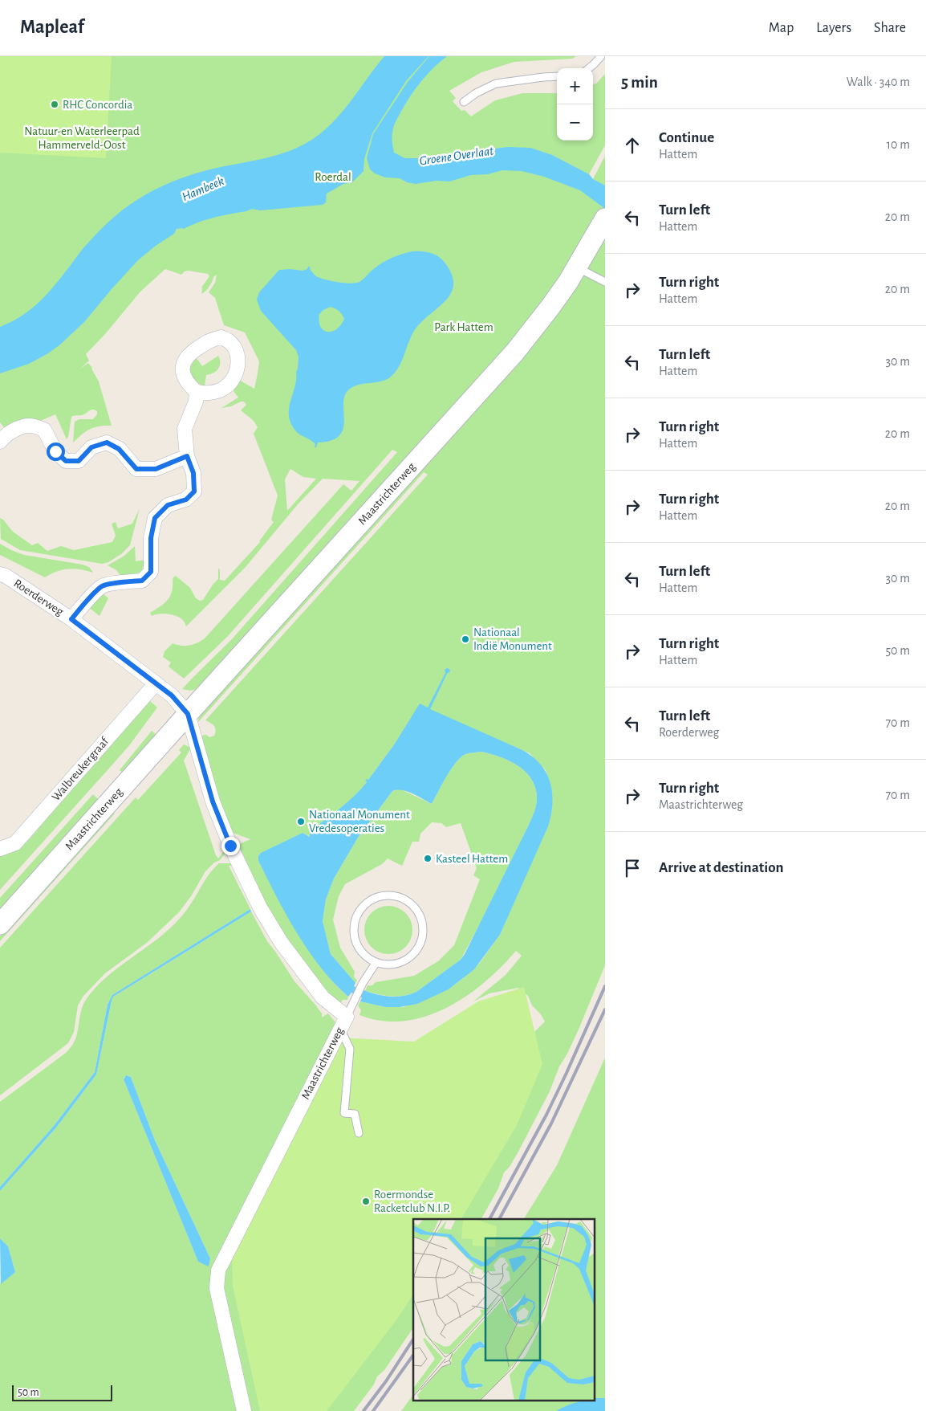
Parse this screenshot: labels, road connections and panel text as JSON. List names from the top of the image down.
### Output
{
  "streets": {
    "main road": ["Maastrichterweg"],
    "street": ["Roerderweg", "Walbreukergraaf"]
  },
  "crossings": [
    ["Maastrichterweg", "Roerderweg"],
    ["Roerderweg", "Walbreukergraaf"]
  ],
  "water": ["Groene Overlaat", "Hambeek"],
  "parks": ["Natuur-en Waterleerpad Hammerveld-Oost", "Roerdal", "Park Hattem"],
  "places": [
    "RHC Concordia",
    "Nationaal Indië Monument",
    "Nationaal Monument Vredesoperaties",
    "Kasteel Hattem",
    "Roermondse Racketclub N.I.P."
  ],
  "scale_bar": "50 m",
  "page": {
    "header": "Mapleaf",
    "nav": ["Map", "Layers", "Share"],
    "heading": ["5 min", "Walk · 340 m"],
    "map_buttons": ["+", "−"],
    "list": [
      ["Continue", "Hattem", "10 m"],
      ["Turn left", "Hattem", "20 m"],
      ["Turn right", "Hattem", "20 m"],
      ["Turn left", "Hattem", "30 m"],
      ["Turn right", "Hattem", "20 m"],
      ["Turn right", "Hattem", "20 m"],
      ["Turn left", "Hattem", "30 m"],
      ["Turn right", "Hattem", "50 m"],
      ["Turn left", "Roerderweg", "70 m"],
      ["Turn right", "Maastrichterweg", "70 m"],
      "Arrive at destination"
    ],
    "scale": "50 m"
  }
}
